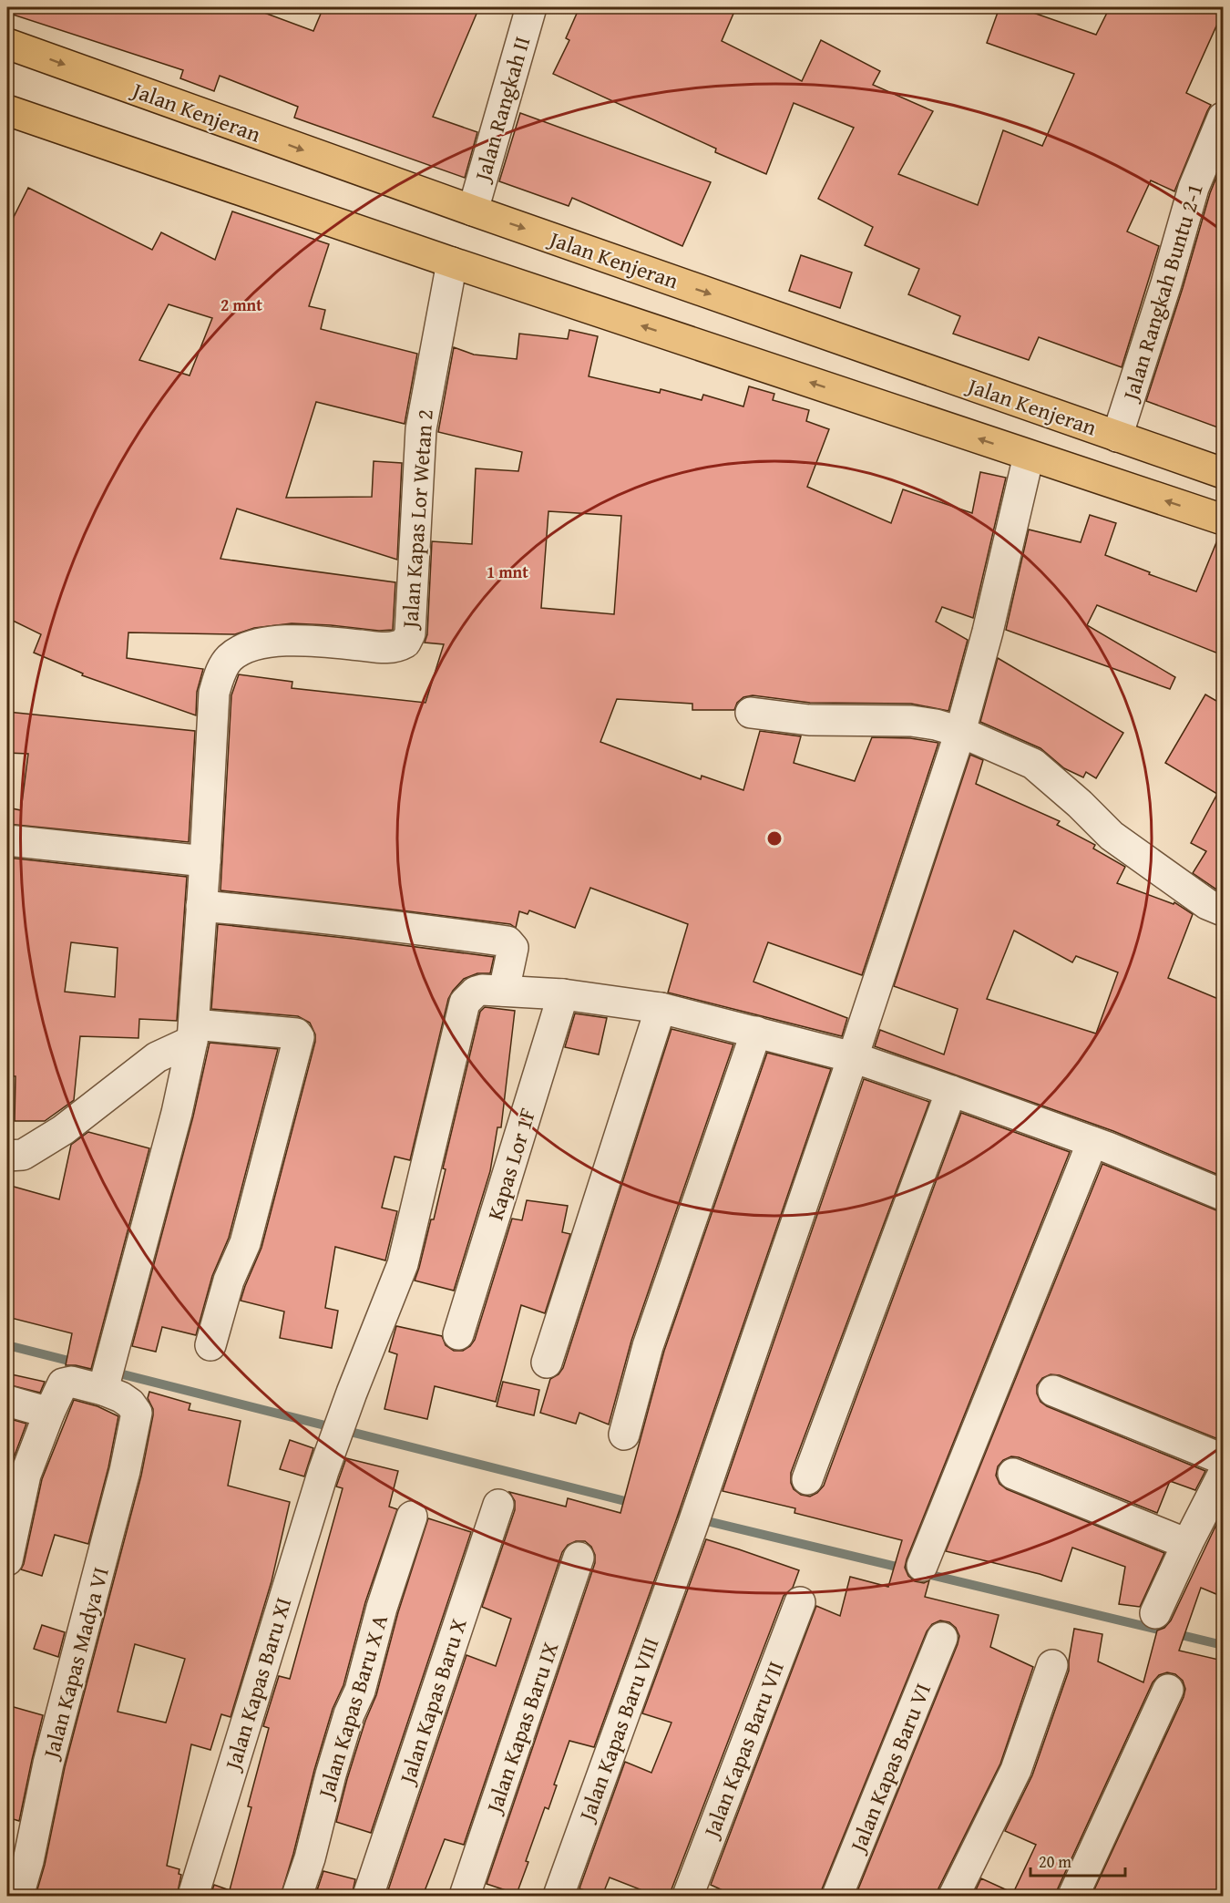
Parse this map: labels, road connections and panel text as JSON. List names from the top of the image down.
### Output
{
  "streets": {
    "highway": ["Jalan Kenjeran"],
    "street": [
      "Jalan Rangkah II",
      "Jalan Rangkah Buntu 2-1",
      "Jalan Kapas Lor Wetan 2",
      "Kapas Lor 1F",
      "Jalan Kapas Madya VI",
      "Jalan Kapas Baru XI",
      "Jalan Kapas Baru X",
      "Jalan Kapas Baru X A",
      "Jalan Kapas Baru IX",
      "Jalan Kapas Baru VIII",
      "Jalan Kapas Baru VII",
      "Jalan Kapas Baru VI"
    ]
  },
  "crossings": [
    ["Jalan Rangkah II", "Jalan Kenjeran"],
    ["Jalan Kenjeran", "Jalan Rangkah Buntu 2-1"],
    ["Kapas Lor 1F", "Jalan Kapas Baru XI"],
    ["Jalan Kapas Baru XI", "Jalan Kapas Baru VIII"]
  ],
  "scale_bar": "20 m",
  "rings": ["2 mnt", "1 mnt"]
}
